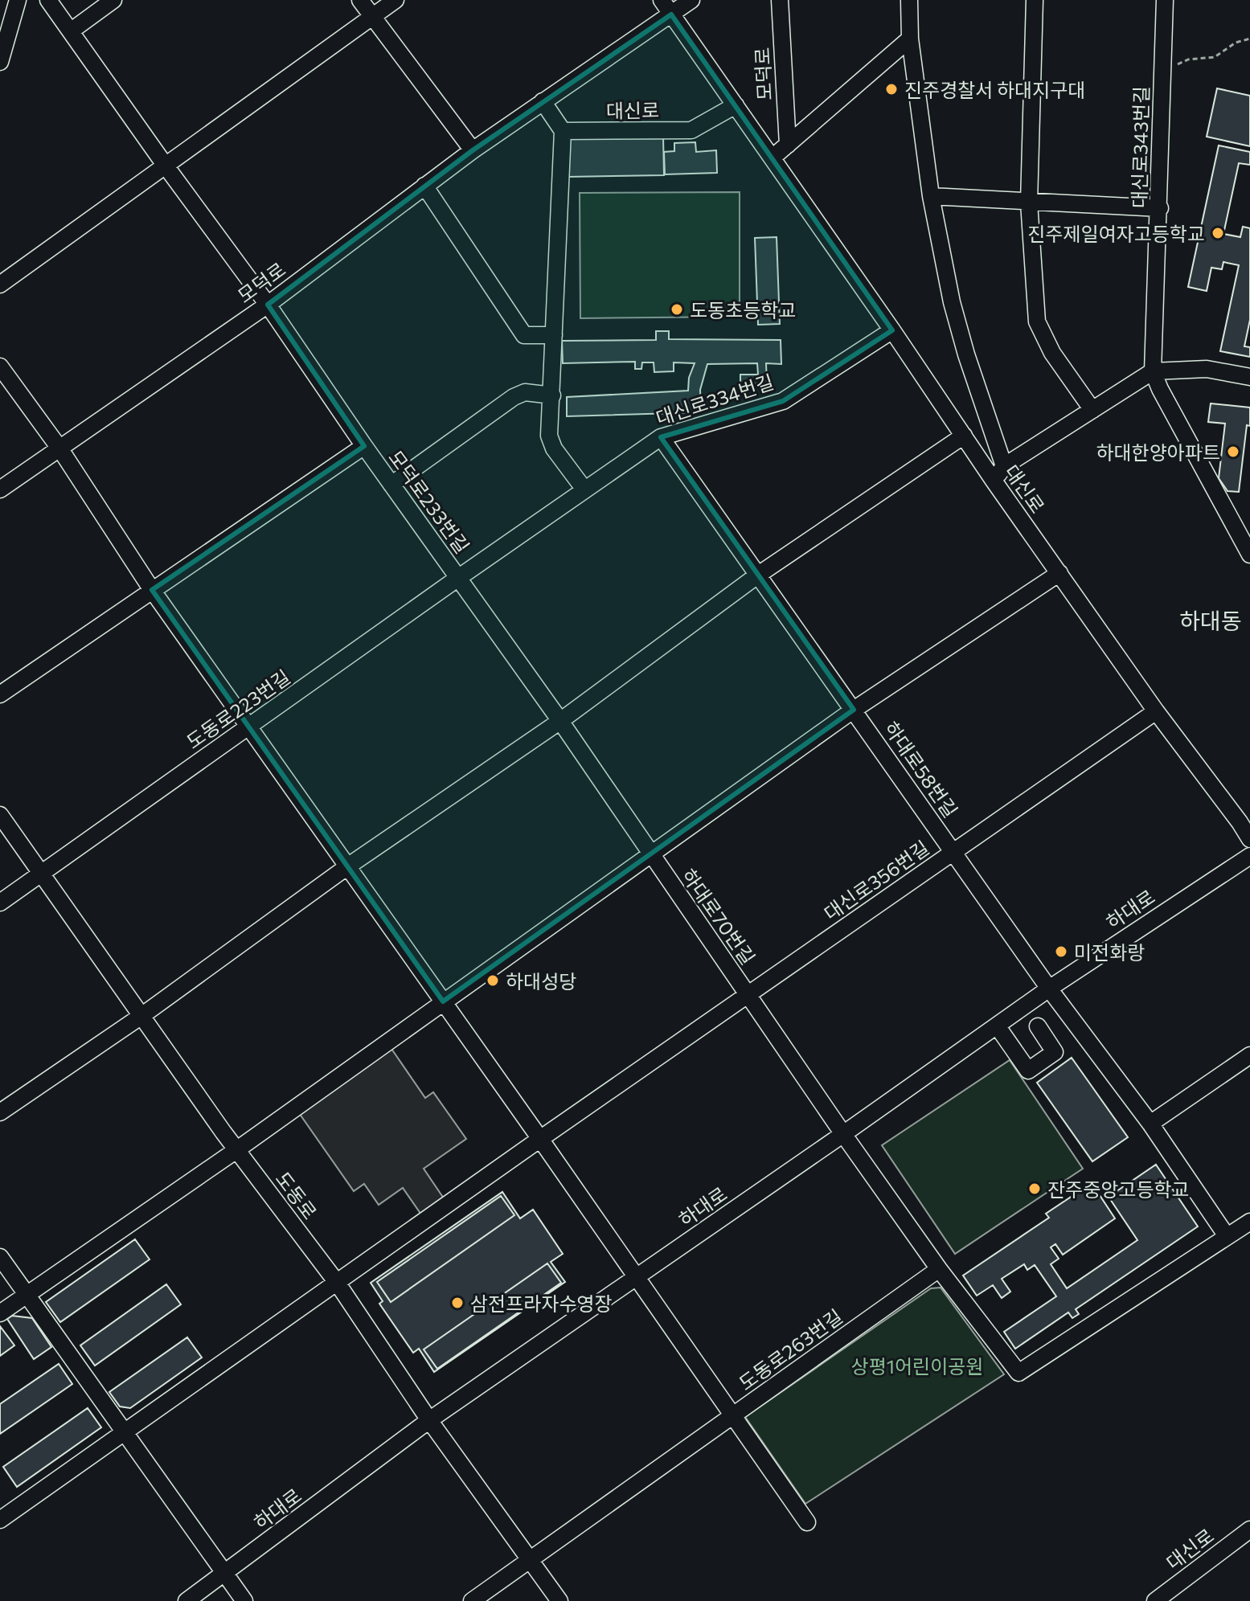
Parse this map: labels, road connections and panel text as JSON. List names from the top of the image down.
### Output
{
  "streets": {
    "street": [
      "모덕로",
      "대신로",
      "대신로343번길",
      "대신로334번길",
      "모덕로233번길",
      "도동로223번길",
      "하대로58번길",
      "대신로356번길",
      "하대로",
      "하대로70번길",
      "도동로",
      "도동로263번길"
    ]
  },
  "crossings": [
    ["모덕로", "대신로"],
    ["모덕로", "모덕로233번길"],
    ["대신로", "대신로334번길"],
    ["대신로", "대신로356번길"],
    ["대신로334번길", "모덕로233번길"],
    ["대신로334번길", "도동로223번길"],
    ["대신로334번길", "하대로58번길"],
    ["모덕로233번길", "도동로223번길"],
    ["모덕로233번길", "하대로70번길"],
    ["도동로223번길", "도동로"],
    ["하대로58번길", "대신로356번길"],
    ["하대로58번길", "하대로"],
    ["대신로356번길", "하대로70번길"],
    ["대신로356번길", "도동로"],
    ["하대로", "하대로70번길"],
    ["하대로", "도동로"],
    ["도동로", "도동로263번길"]
  ],
  "districts": ["하대동"],
  "parks": ["상평1어린이공원"],
  "places": [
    "진주경찰서 하대지구대",
    "진주제일여자고등학교",
    "도동초등학교",
    "하대한양아파트",
    "미전화랑",
    "하대성당",
    "잔주중앙고등학교",
    "삼전프라자수영장"
  ]
}
